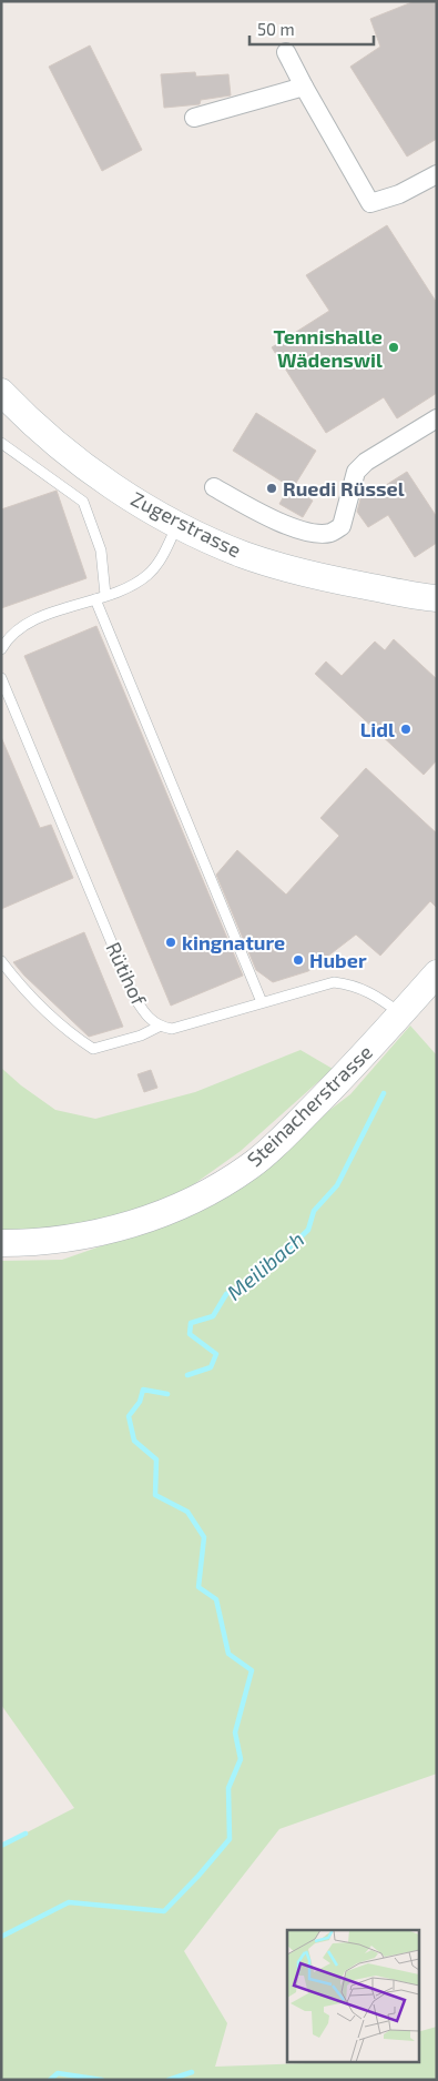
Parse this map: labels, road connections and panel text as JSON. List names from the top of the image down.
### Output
{
  "streets": {
    "street": ["Zugerstrasse", "Steinacherstrasse"],
    "lane": ["Rütihof"]
  },
  "crossings": [
    ["Rütihof", "Steinacherstrasse"]
  ],
  "water": ["Meilibach"],
  "places": [
    "Tennishalle Wädenswil",
    "Ruedi Rüssel",
    "Lidl",
    "kingnature",
    "Huber"
  ],
  "scale_bar": "50 m"
}
